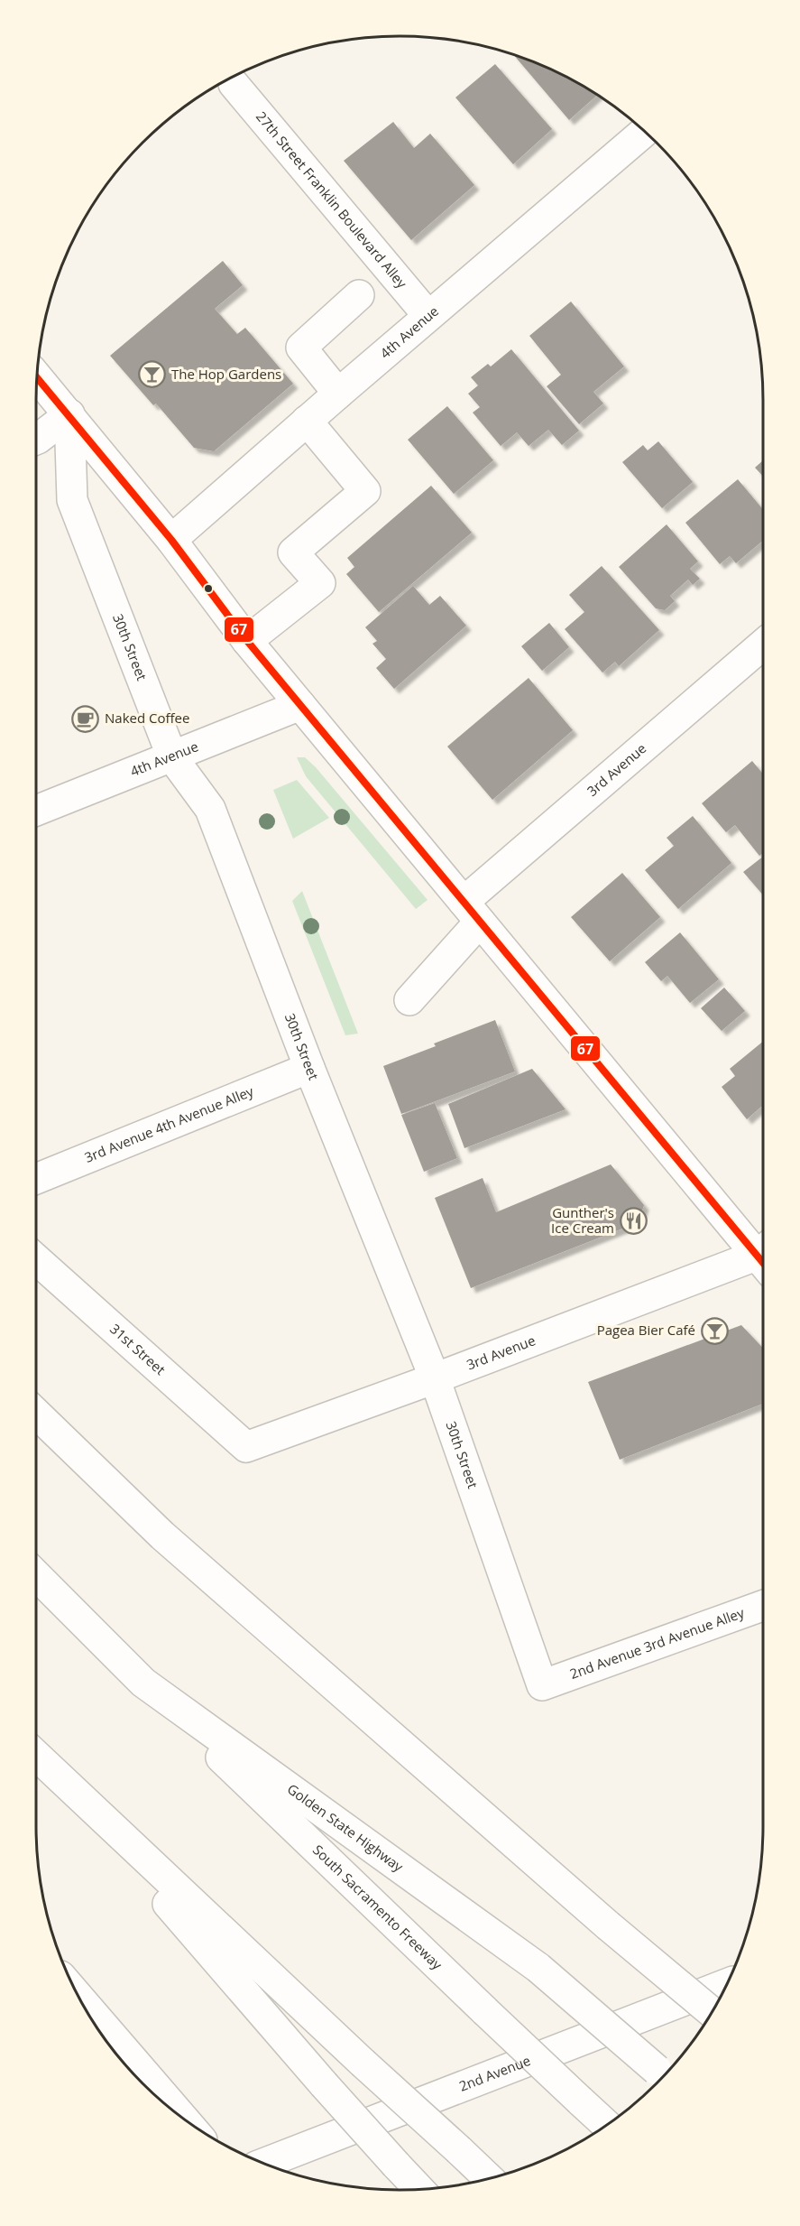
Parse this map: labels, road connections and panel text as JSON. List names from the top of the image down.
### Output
{
  "streets": {
    "main road": [
      "27th Street Franklin Boulevard Alley",
      "4th Avenue",
      "30th Street",
      "3rd Avenue",
      "3rd Avenue 4th Avenue Alley",
      "31st Street",
      "2nd Avenue 3rd Avenue Alley",
      "Golden State Highway",
      "South Sacramento Freeway",
      "2nd Avenue"
    ]
  },
  "crossings": [
    ["27th Street Franklin Boulevard Alley", "4th Avenue"],
    ["4th Avenue", "30th Street"],
    ["30th Street", "3rd Avenue"],
    ["30th Street", "3rd Avenue 4th Avenue Alley"],
    ["30th Street", "2nd Avenue 3rd Avenue Alley"],
    ["3rd Avenue", "31st Street"],
    ["Golden State Highway", "South Sacramento Freeway"]
  ],
  "places": {
    "bar": ["The Hop Gardens", "Pagea Bier Café"],
    "cafe": ["Naked Coffee"],
    "restaurant": ["Gunther's Ice Cream"]
  },
  "lines": ["transit line 67"]
}
